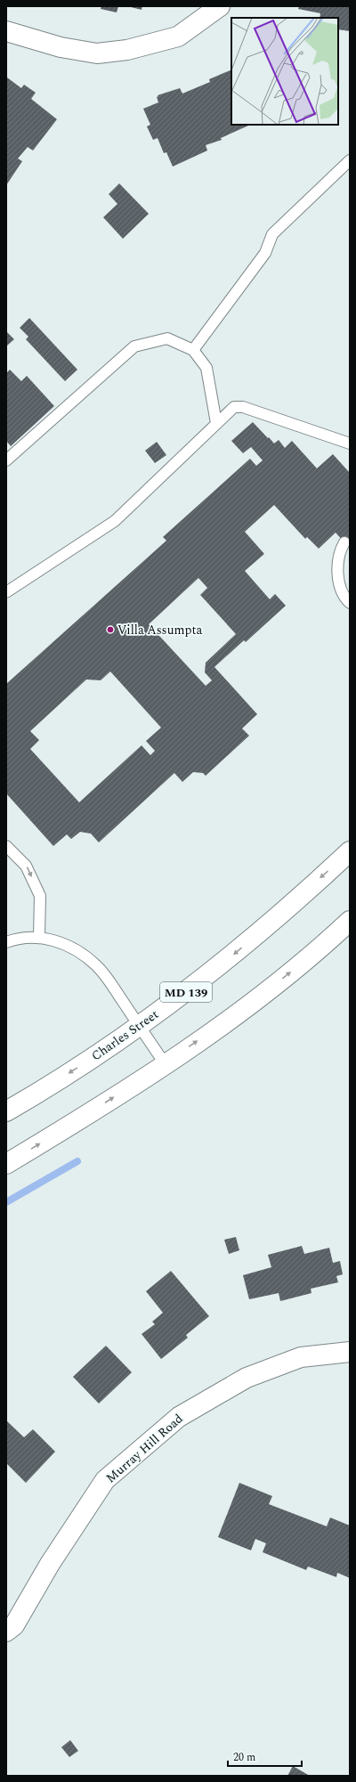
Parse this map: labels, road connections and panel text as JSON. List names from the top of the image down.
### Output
{
  "streets": {
    "main road": ["MD 139", "Charles Street", "Murray Hill Road"]
  },
  "places": ["Villa Assumpta"],
  "scale_bar": "20 m"
}
